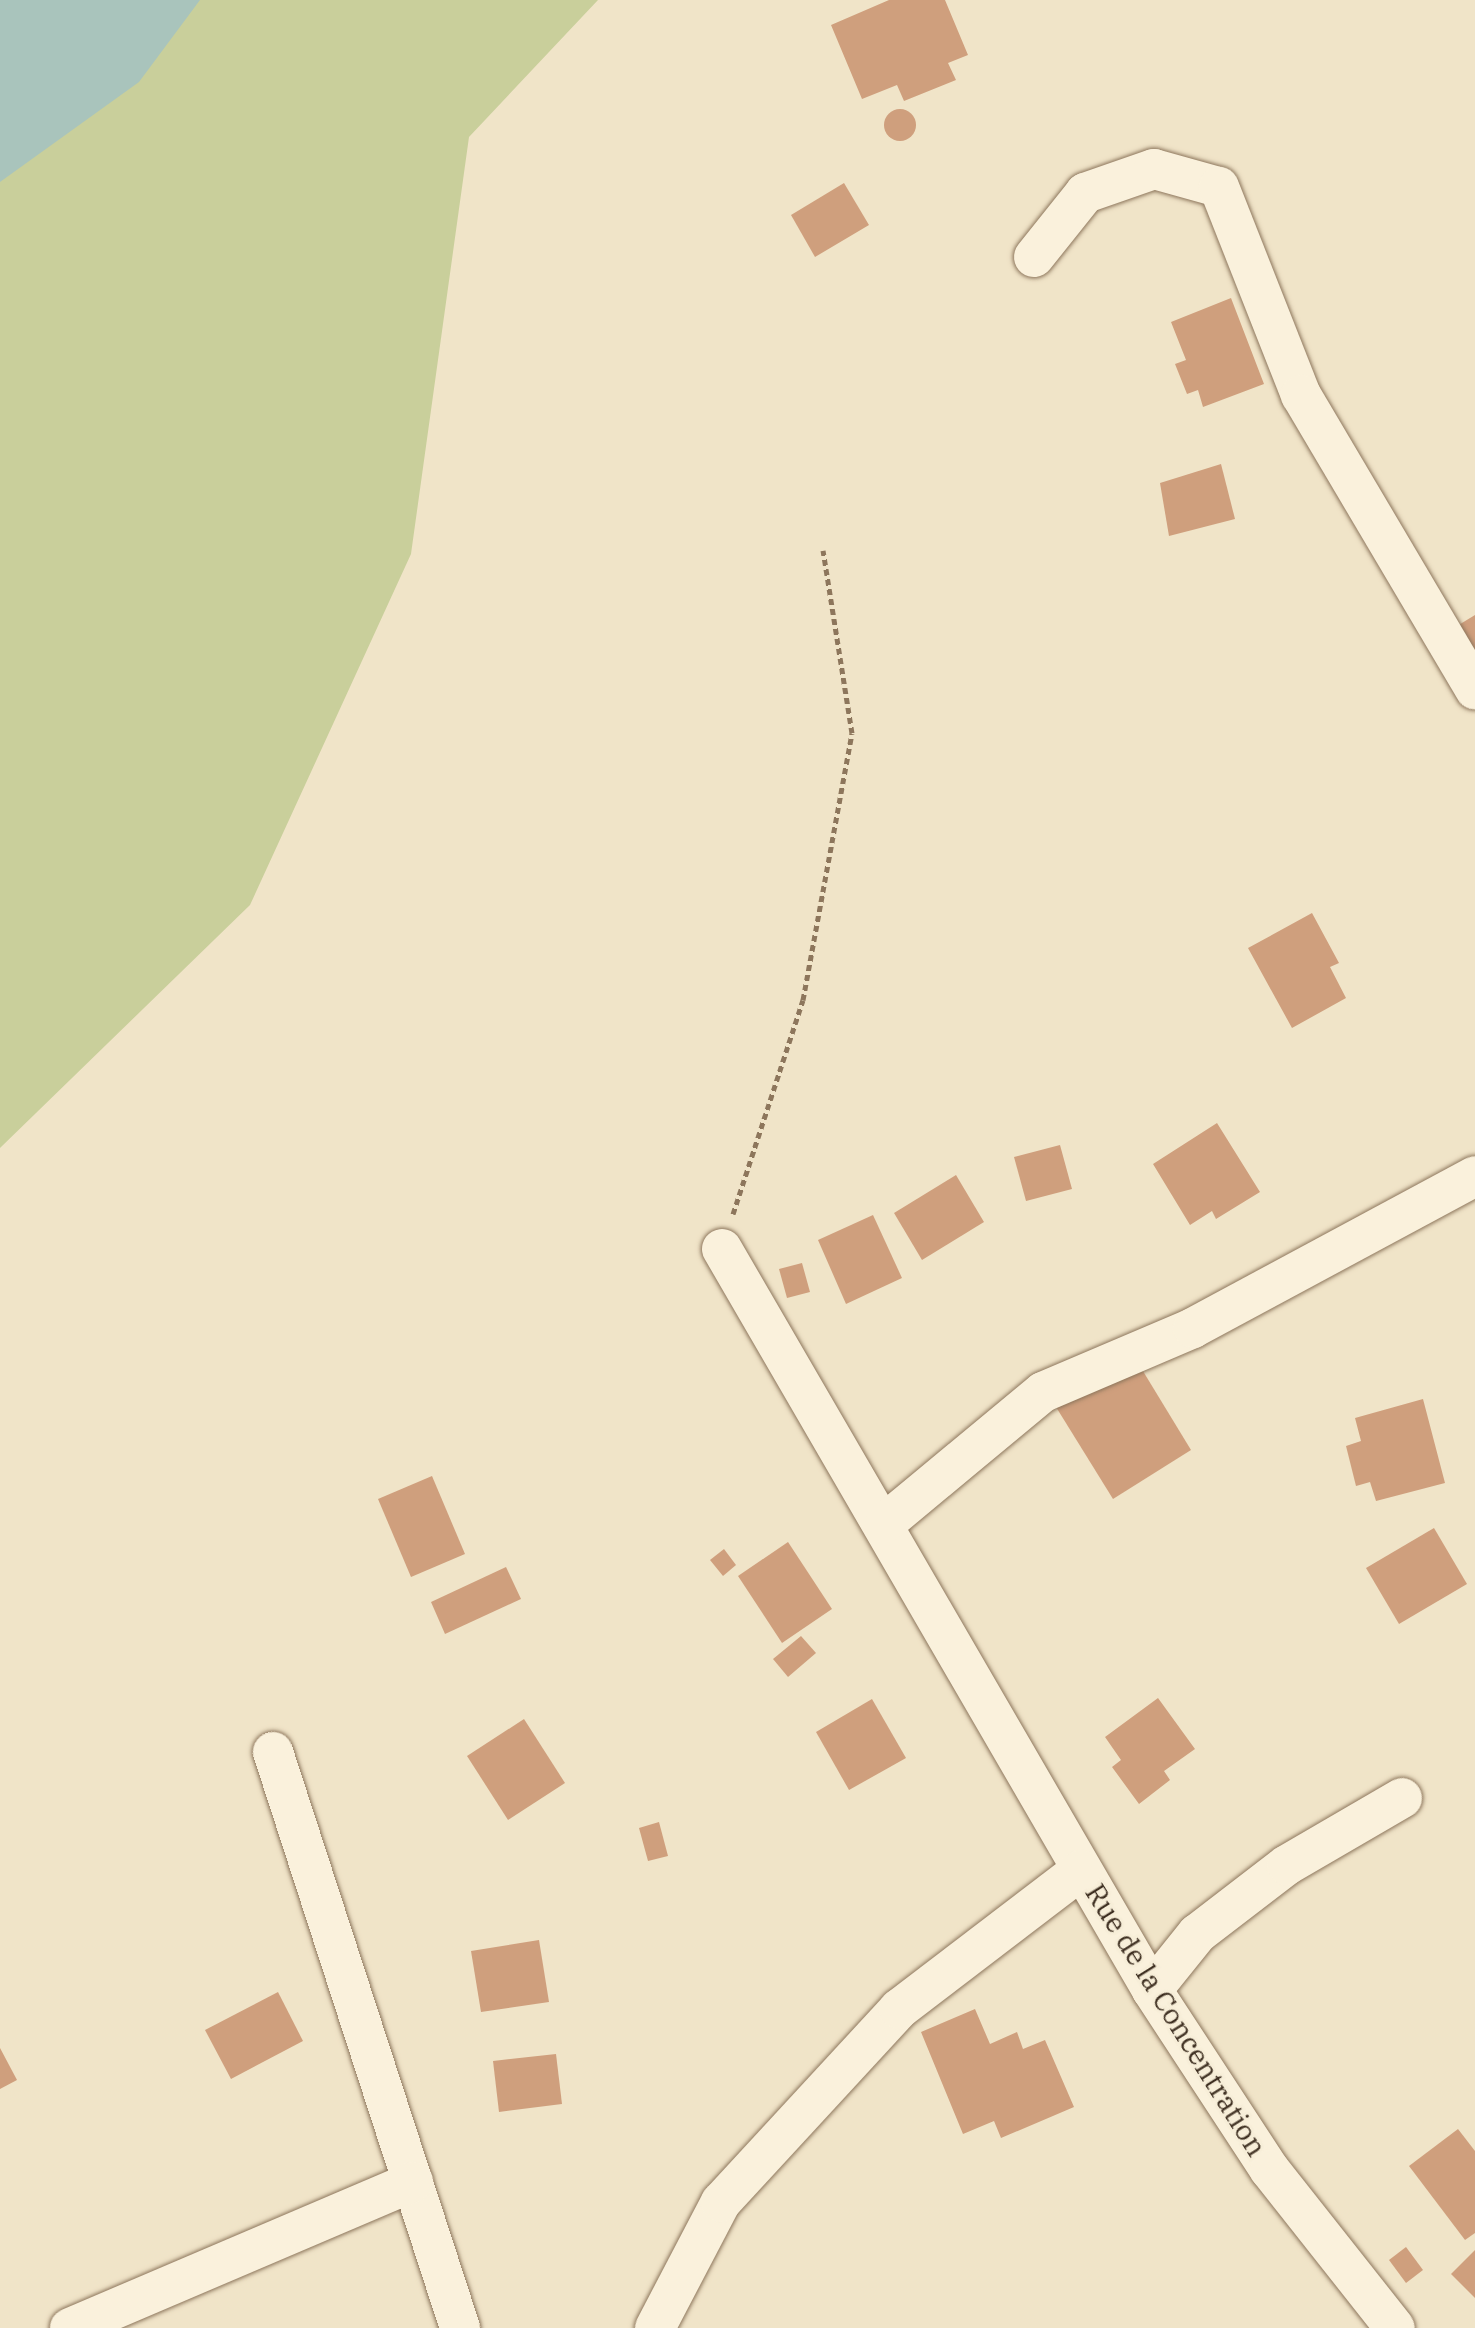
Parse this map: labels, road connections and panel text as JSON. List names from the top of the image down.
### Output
{
  "streets": {
    "street": ["Rue de la Concentration"]
  }
}
